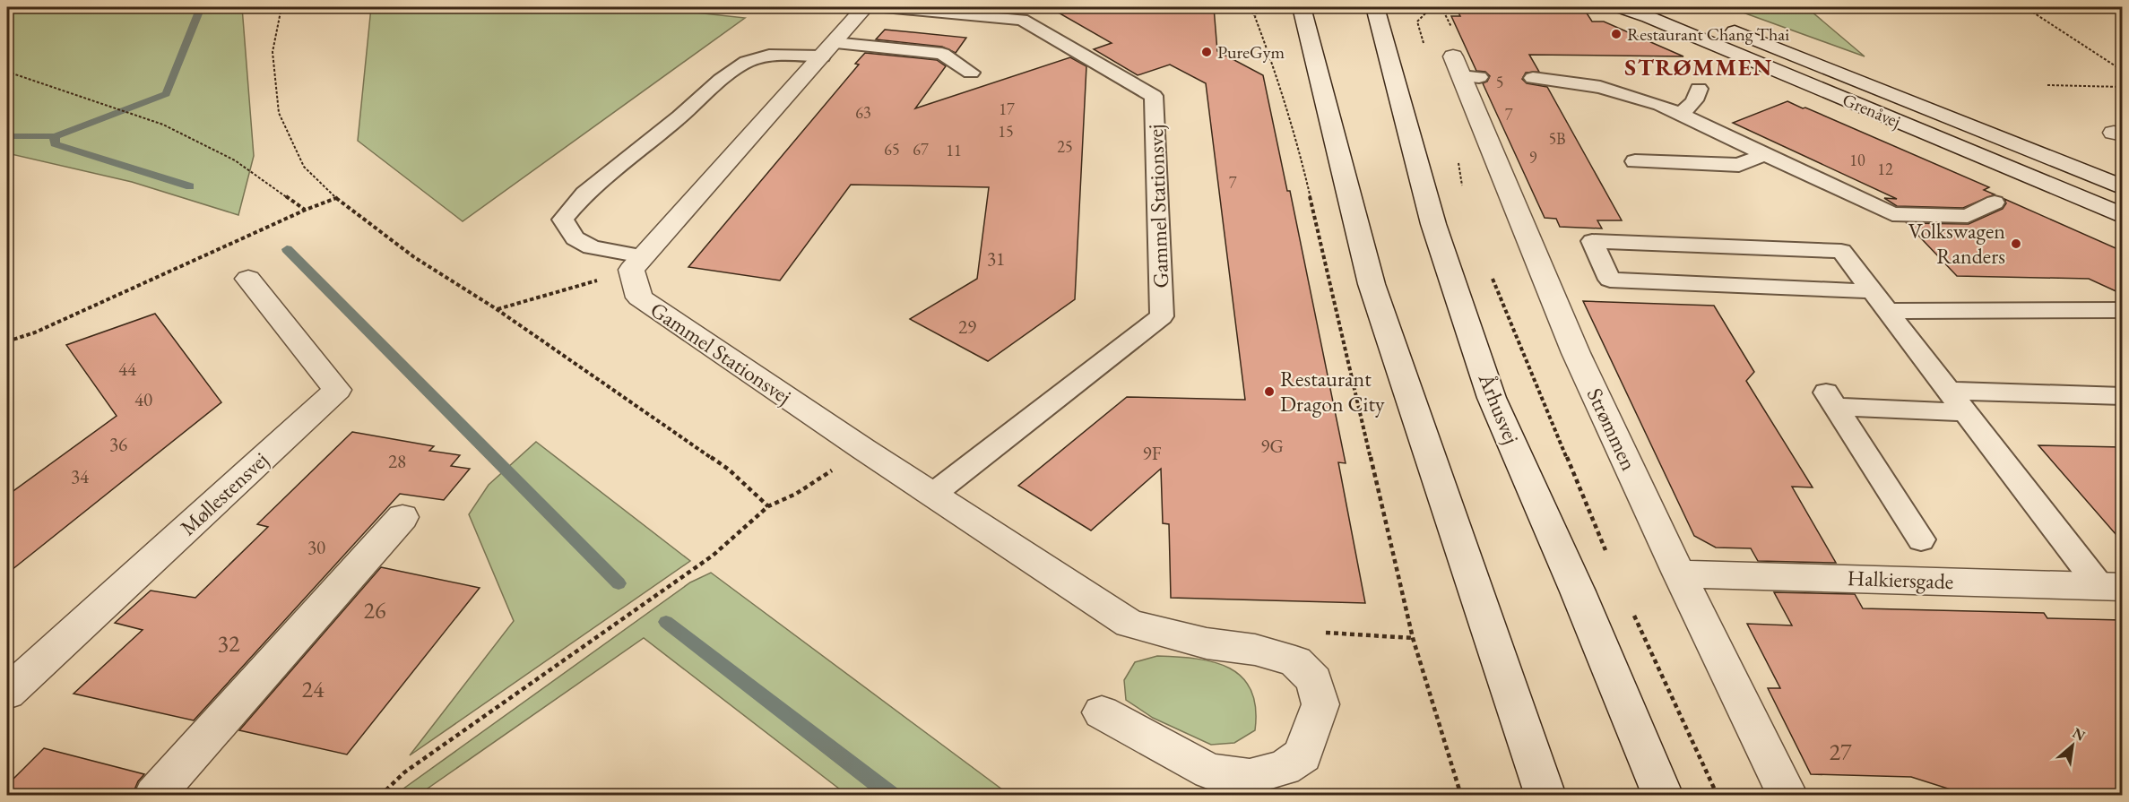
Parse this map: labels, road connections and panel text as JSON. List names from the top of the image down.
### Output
{
  "streets": {
    "street": [
      "Grenåvej",
      "Gammel Stationsvej",
      "Århusvej",
      "Strømmen",
      "Møllestensvej",
      "Halkiersgade"
    ]
  },
  "crossings": [
    ["Strømmen", "Halkiersgade"]
  ],
  "districts": ["STRØMMEN"],
  "places": [
    "Restaurant Chang Thai",
    "PureGym",
    "Volkswagen Randers",
    "Restaurant Dragon City"
  ],
  "house_numbers": [
    "5",
    "17",
    "63",
    "7",
    "15",
    "5B",
    "25",
    "65",
    "67",
    "11",
    "9",
    "10",
    "12",
    "7",
    "31",
    "29",
    "44",
    "40",
    "36",
    "9G",
    "9F",
    "28",
    "34",
    "30",
    "26",
    "32",
    "24",
    "27"
  ],
  "north": "top right"
}
